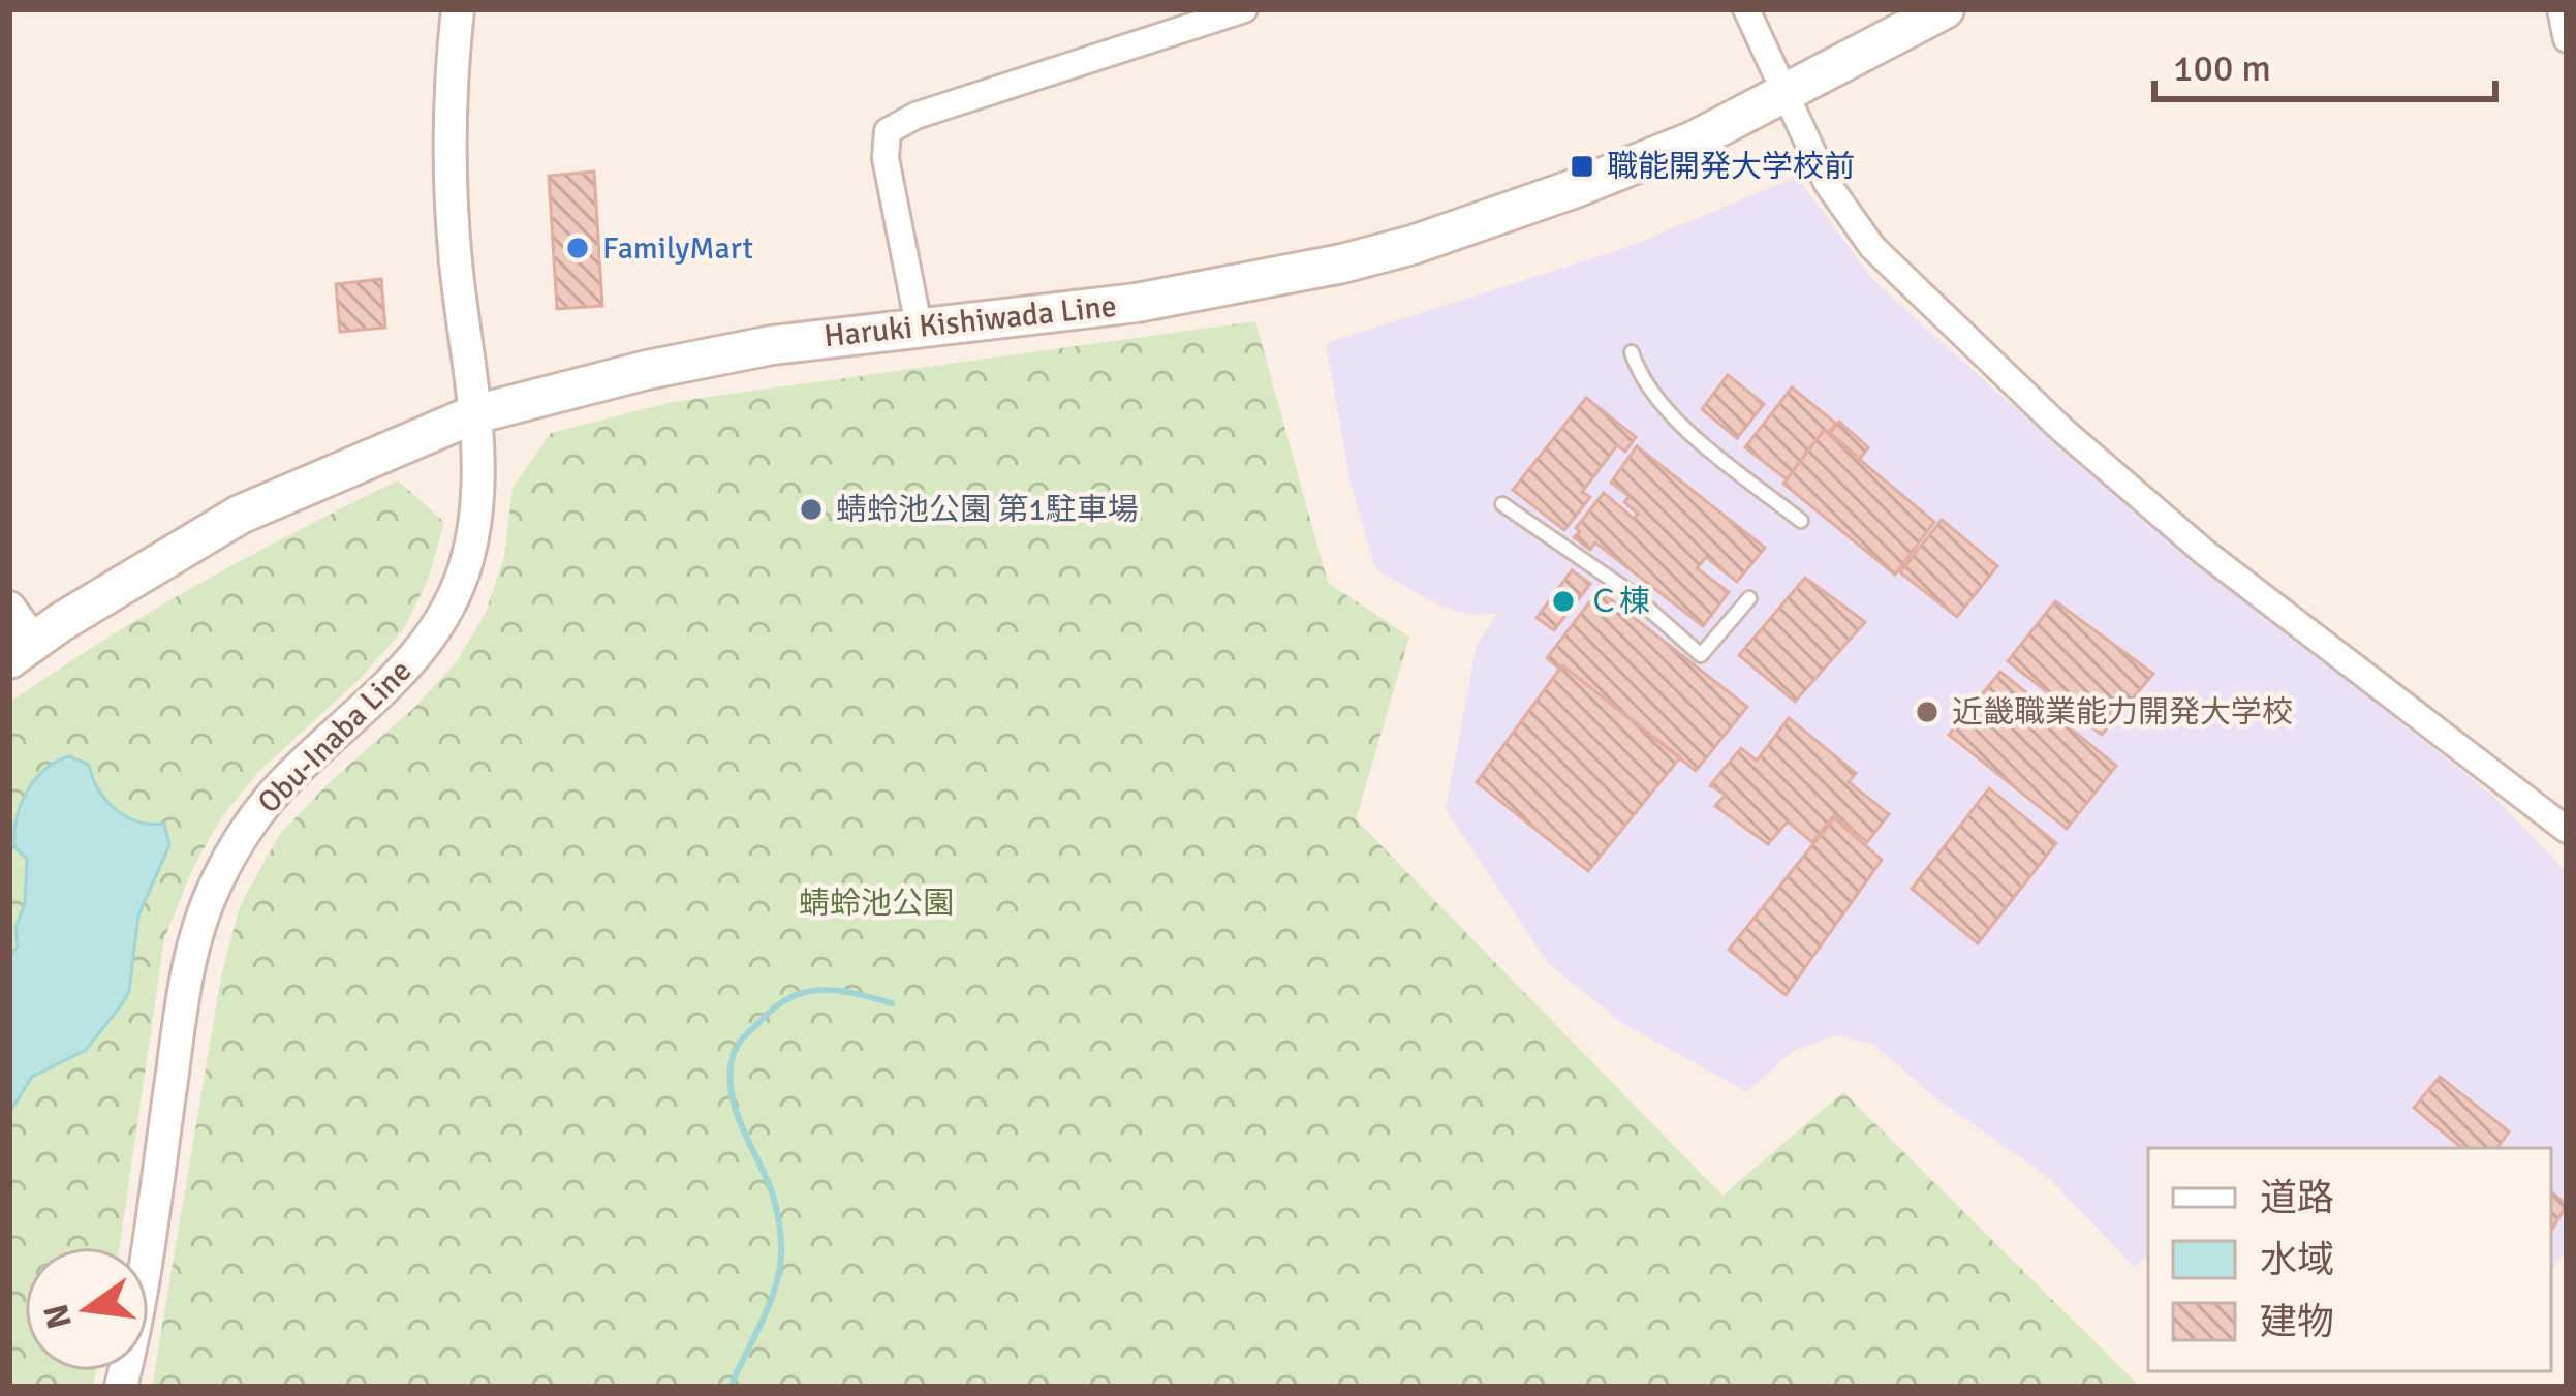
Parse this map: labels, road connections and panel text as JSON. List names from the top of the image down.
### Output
{
  "streets": {
    "main road": ["Haruki Kishiwada Line"],
    "street": ["Obu-Inaba Line"]
  },
  "crossings": [
    ["Haruki Kishiwada Line", "Obu-Inaba Line"]
  ],
  "parks": ["蜻蛉池公園"],
  "places": {
    "transit": ["職能開発大学校前"],
    "other": [
      "FamilyMart",
      "蜻蛉池公園 第1駐車場",
      "Ｃ棟",
      "近畿職業能力開発大学校"
    ]
  },
  "legend": ["道路", "水域", "建物"],
  "scale_bar": "100 m",
  "north": "left"
}
